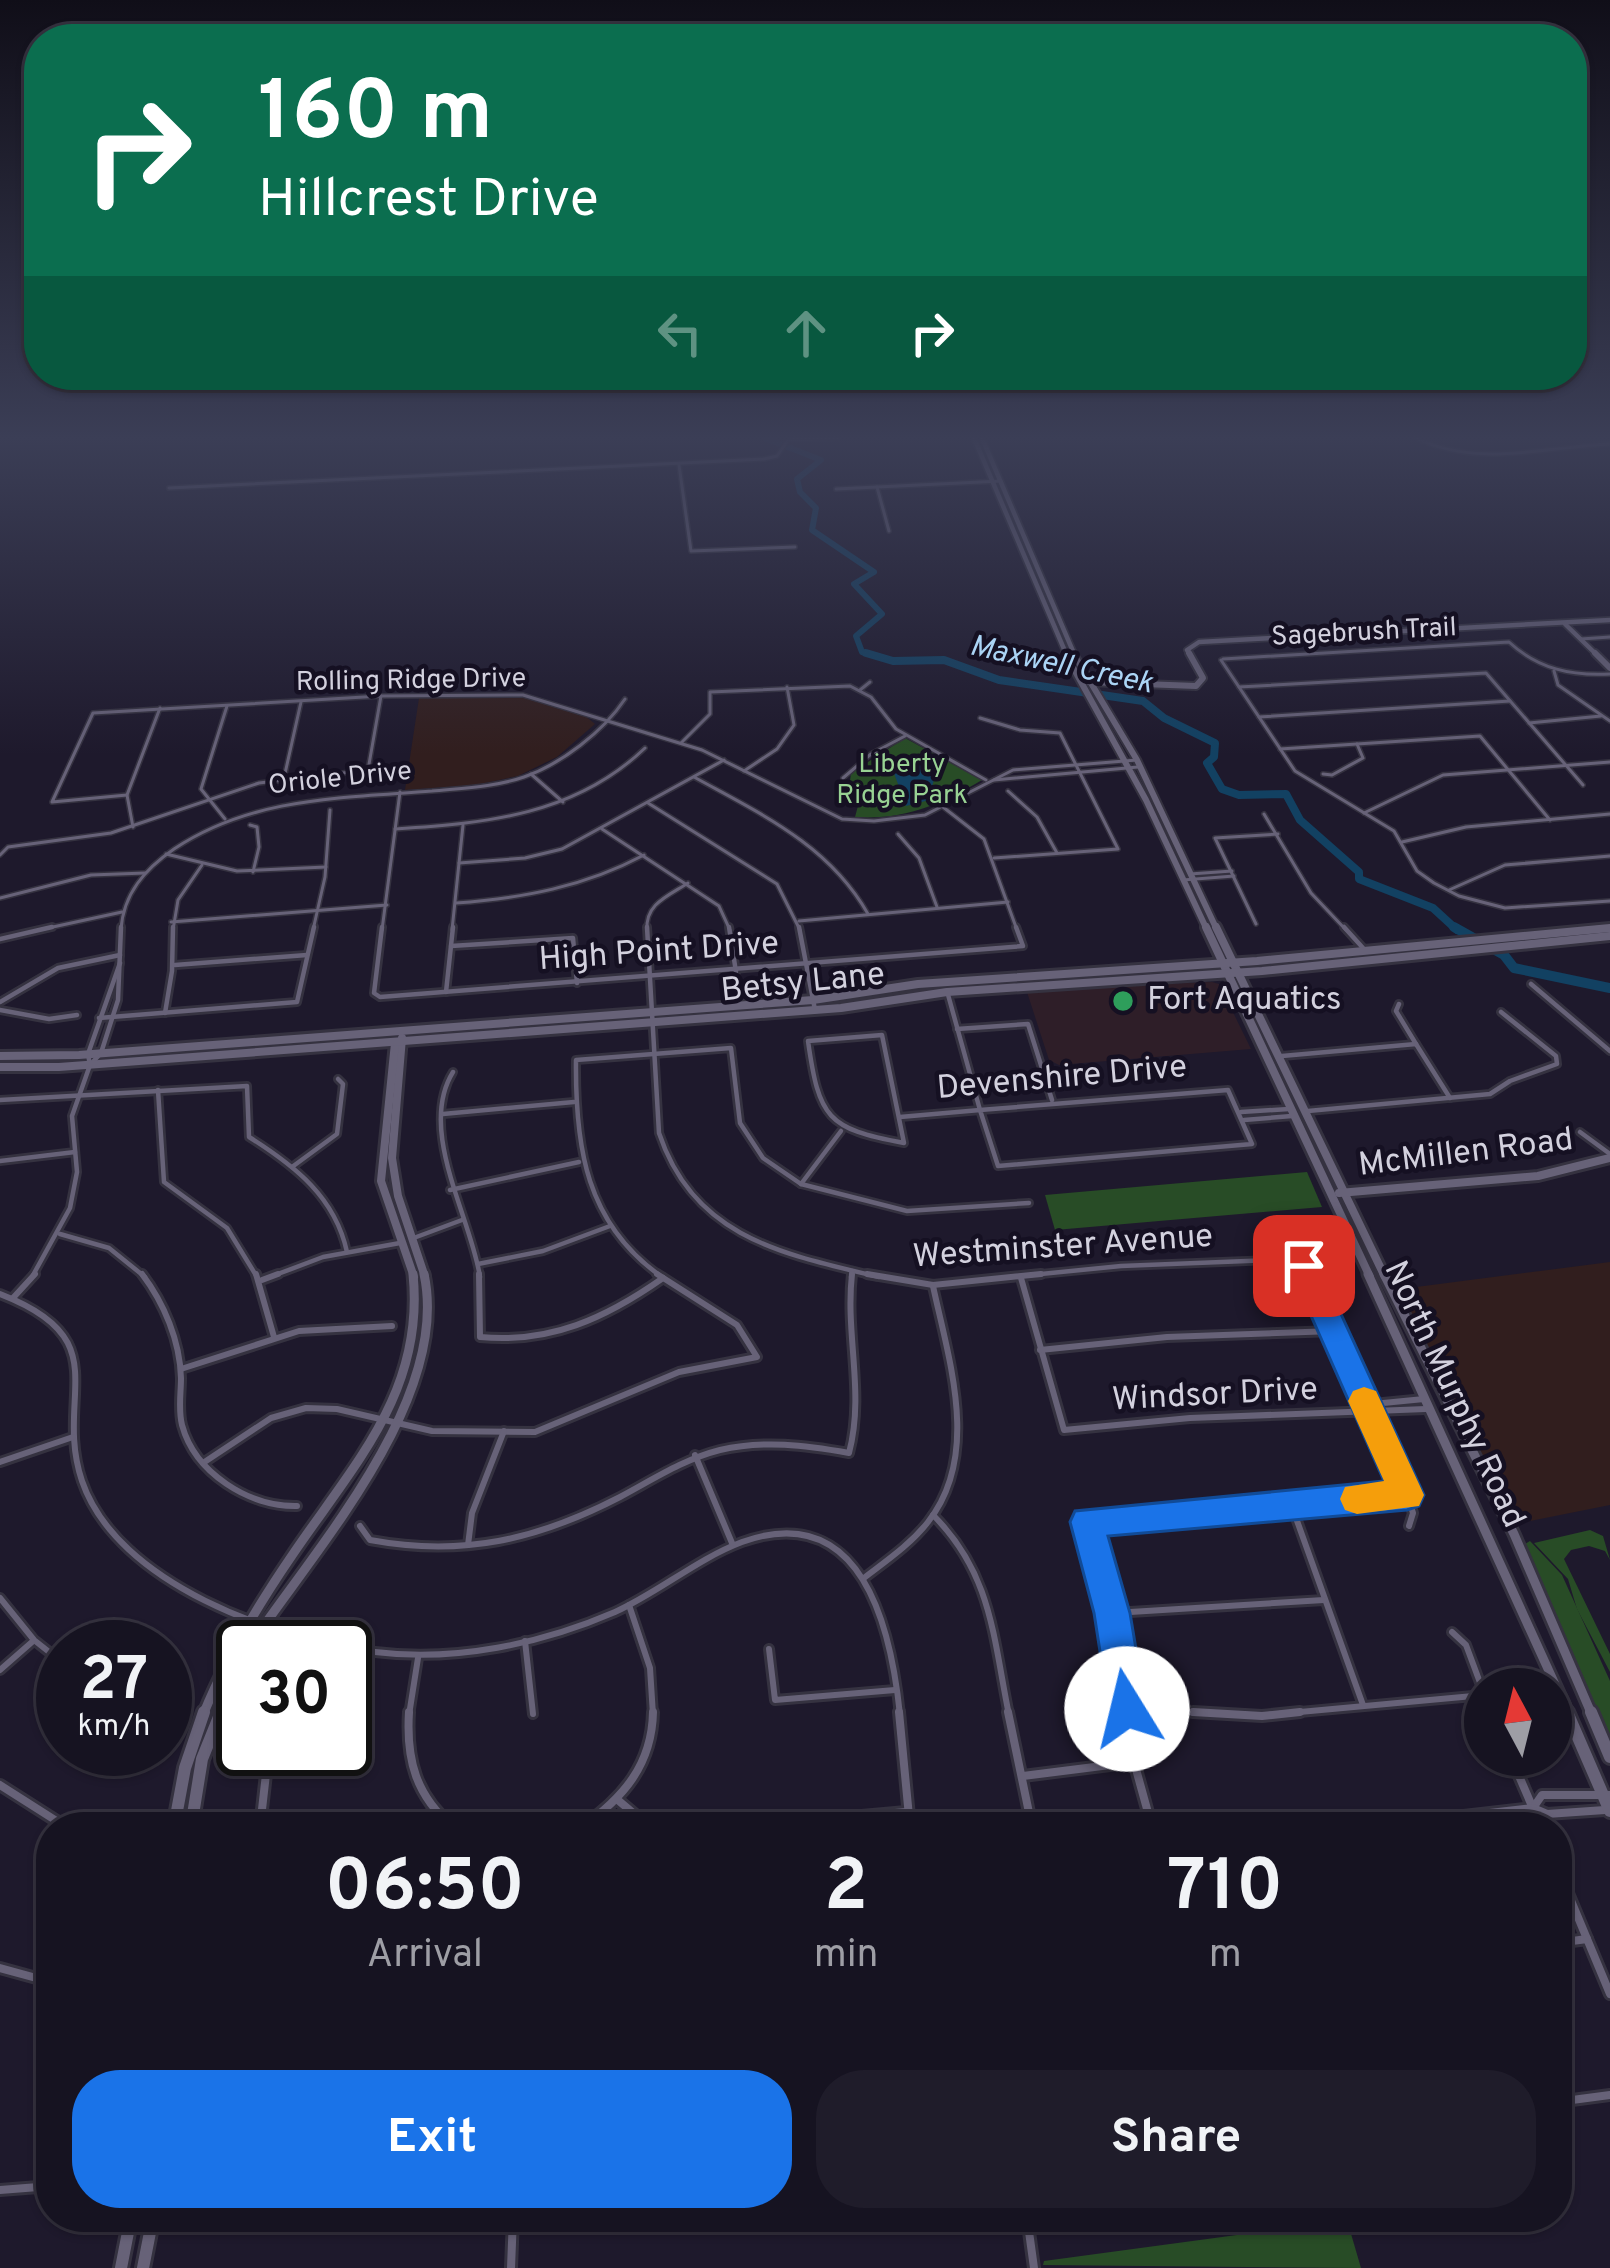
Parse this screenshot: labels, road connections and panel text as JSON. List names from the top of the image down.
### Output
{
  "streets": {
    "main road": ["Betsy Lane", "McMillen Road", "North Murphy Road"],
    "street": [
      "Sagebrush Trail",
      "Rolling Ridge Drive",
      "Oriole Drive",
      "High Point Drive",
      "Devenshire Drive",
      "Westminster Avenue",
      "Windsor Drive"
    ]
  },
  "crossings": [
    ["Rolling Ridge Drive", "Oriole Drive"],
    ["Rolling Ridge Drive", "North Murphy Road"],
    ["Oriole Drive", "Betsy Lane"],
    ["High Point Drive", "Westminster Avenue"],
    ["Betsy Lane", "Westminster Avenue"],
    ["Betsy Lane", "North Murphy Road"],
    ["McMillen Road", "North Murphy Road"],
    ["North Murphy Road", "Windsor Drive"]
  ],
  "water": ["Maxwell Creek"],
  "parks": ["Liberty Ridge Park"],
  "places": ["Fort Aquatics"],
  "north": "top",
  "page": {
    "turn": ["160 m", "Hillcrest Drive"],
    "speed": "27 km/h",
    "limit": "30",
    "eta": [
      "06:50",
      "Arrival",
      "2",
      "min",
      "710",
      "m"
    ],
    "buttons": ["Exit", "Share"]
  }
}
